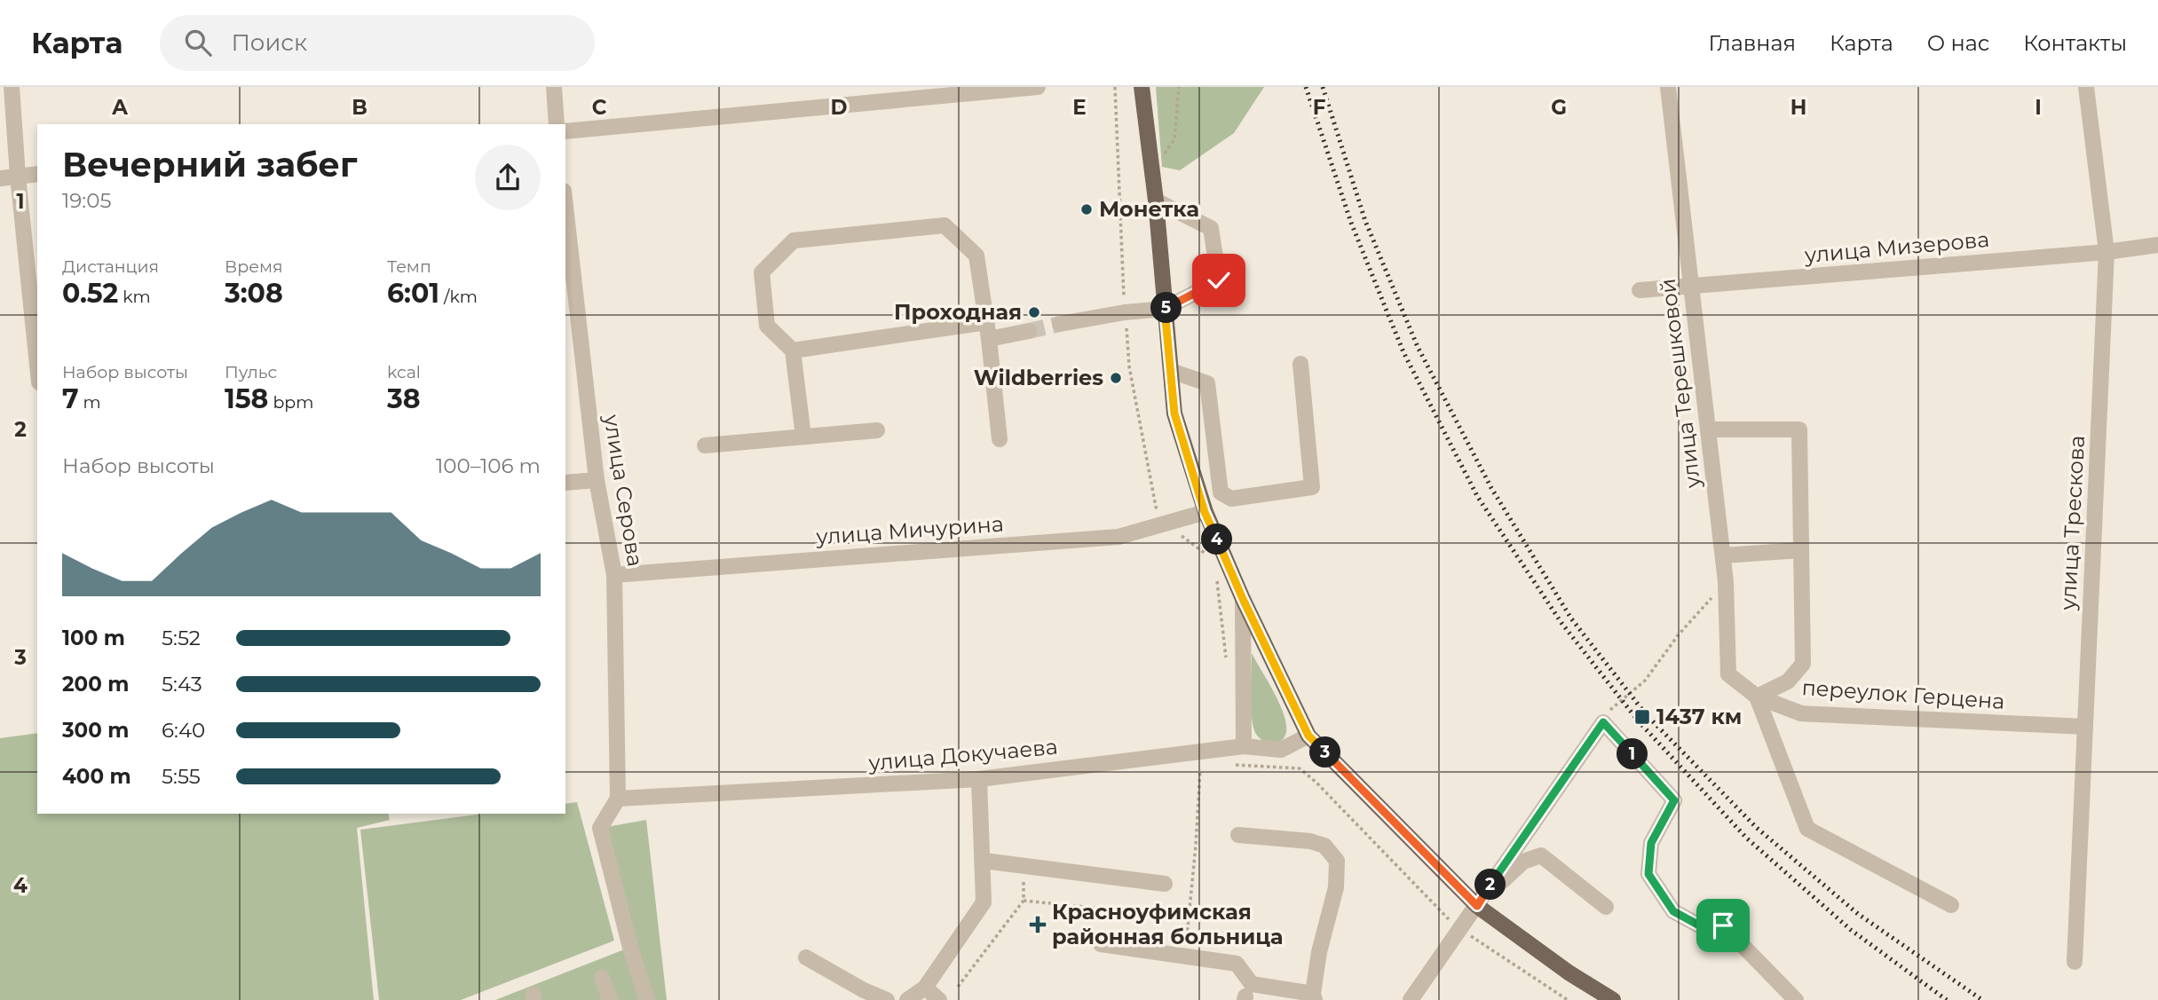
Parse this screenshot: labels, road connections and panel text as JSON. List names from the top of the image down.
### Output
{
  "streets": {
    "street": [
      "улица Мизерова",
      "улица Терешковой",
      "улица Серова",
      "улица Трескова",
      "улица Мичурина",
      "переулок Герцена",
      "улица Докучаева"
    ]
  },
  "crossings": [
    ["улица Мизерова", "улица Терешковой"],
    ["улица Мизерова", "улица Трескова"],
    ["улица Терешковой", "переулок Герцена"],
    ["улица Серова", "улица Мичурина"],
    ["улица Серова", "улица Докучаева"],
    ["улица Трескова", "переулок Герцена"]
  ],
  "places": {
    "other": ["Монетка", "Проходная", "Wildberries"],
    "transit": ["1437 км"],
    "health": ["Красноуфимская районная больница"]
  },
  "page": {
    "header": "Карта",
    "search": "Поиск",
    "nav": [
      "Главная",
      "Карта",
      "О нас",
      "Контакты"
    ],
    "heading": ["Вечерний забег", "19:05"],
    "stats": [
      ["Дистанция", "0.52 km"],
      ["Время", "3:08"],
      ["Темп", "6:01 /km"],
      ["Набор высоты", "7 m"],
      ["Пульс", "158 bpm"],
      ["kcal", "38"]
    ],
    "pins": [
      "5",
      "4",
      "3",
      "1",
      "2"
    ],
    "chart": ["Набор высоты", "100–106 m"],
    "list": [
      {
        "name": "100 m",
        "note": "5:52"
      },
      {
        "name": "200 m",
        "note": "5:43"
      },
      {
        "name": "300 m",
        "note": "6:40"
      },
      {
        "name": "400 m",
        "note": "5:55"
      }
    ]
  },
  "grid": {
    "columns": [
      "A",
      "B",
      "C",
      "D",
      "E",
      "F",
      "G",
      "H",
      "I"
    ],
    "rows": [
      "1",
      "2",
      "3",
      "4"
    ]
  }
}
